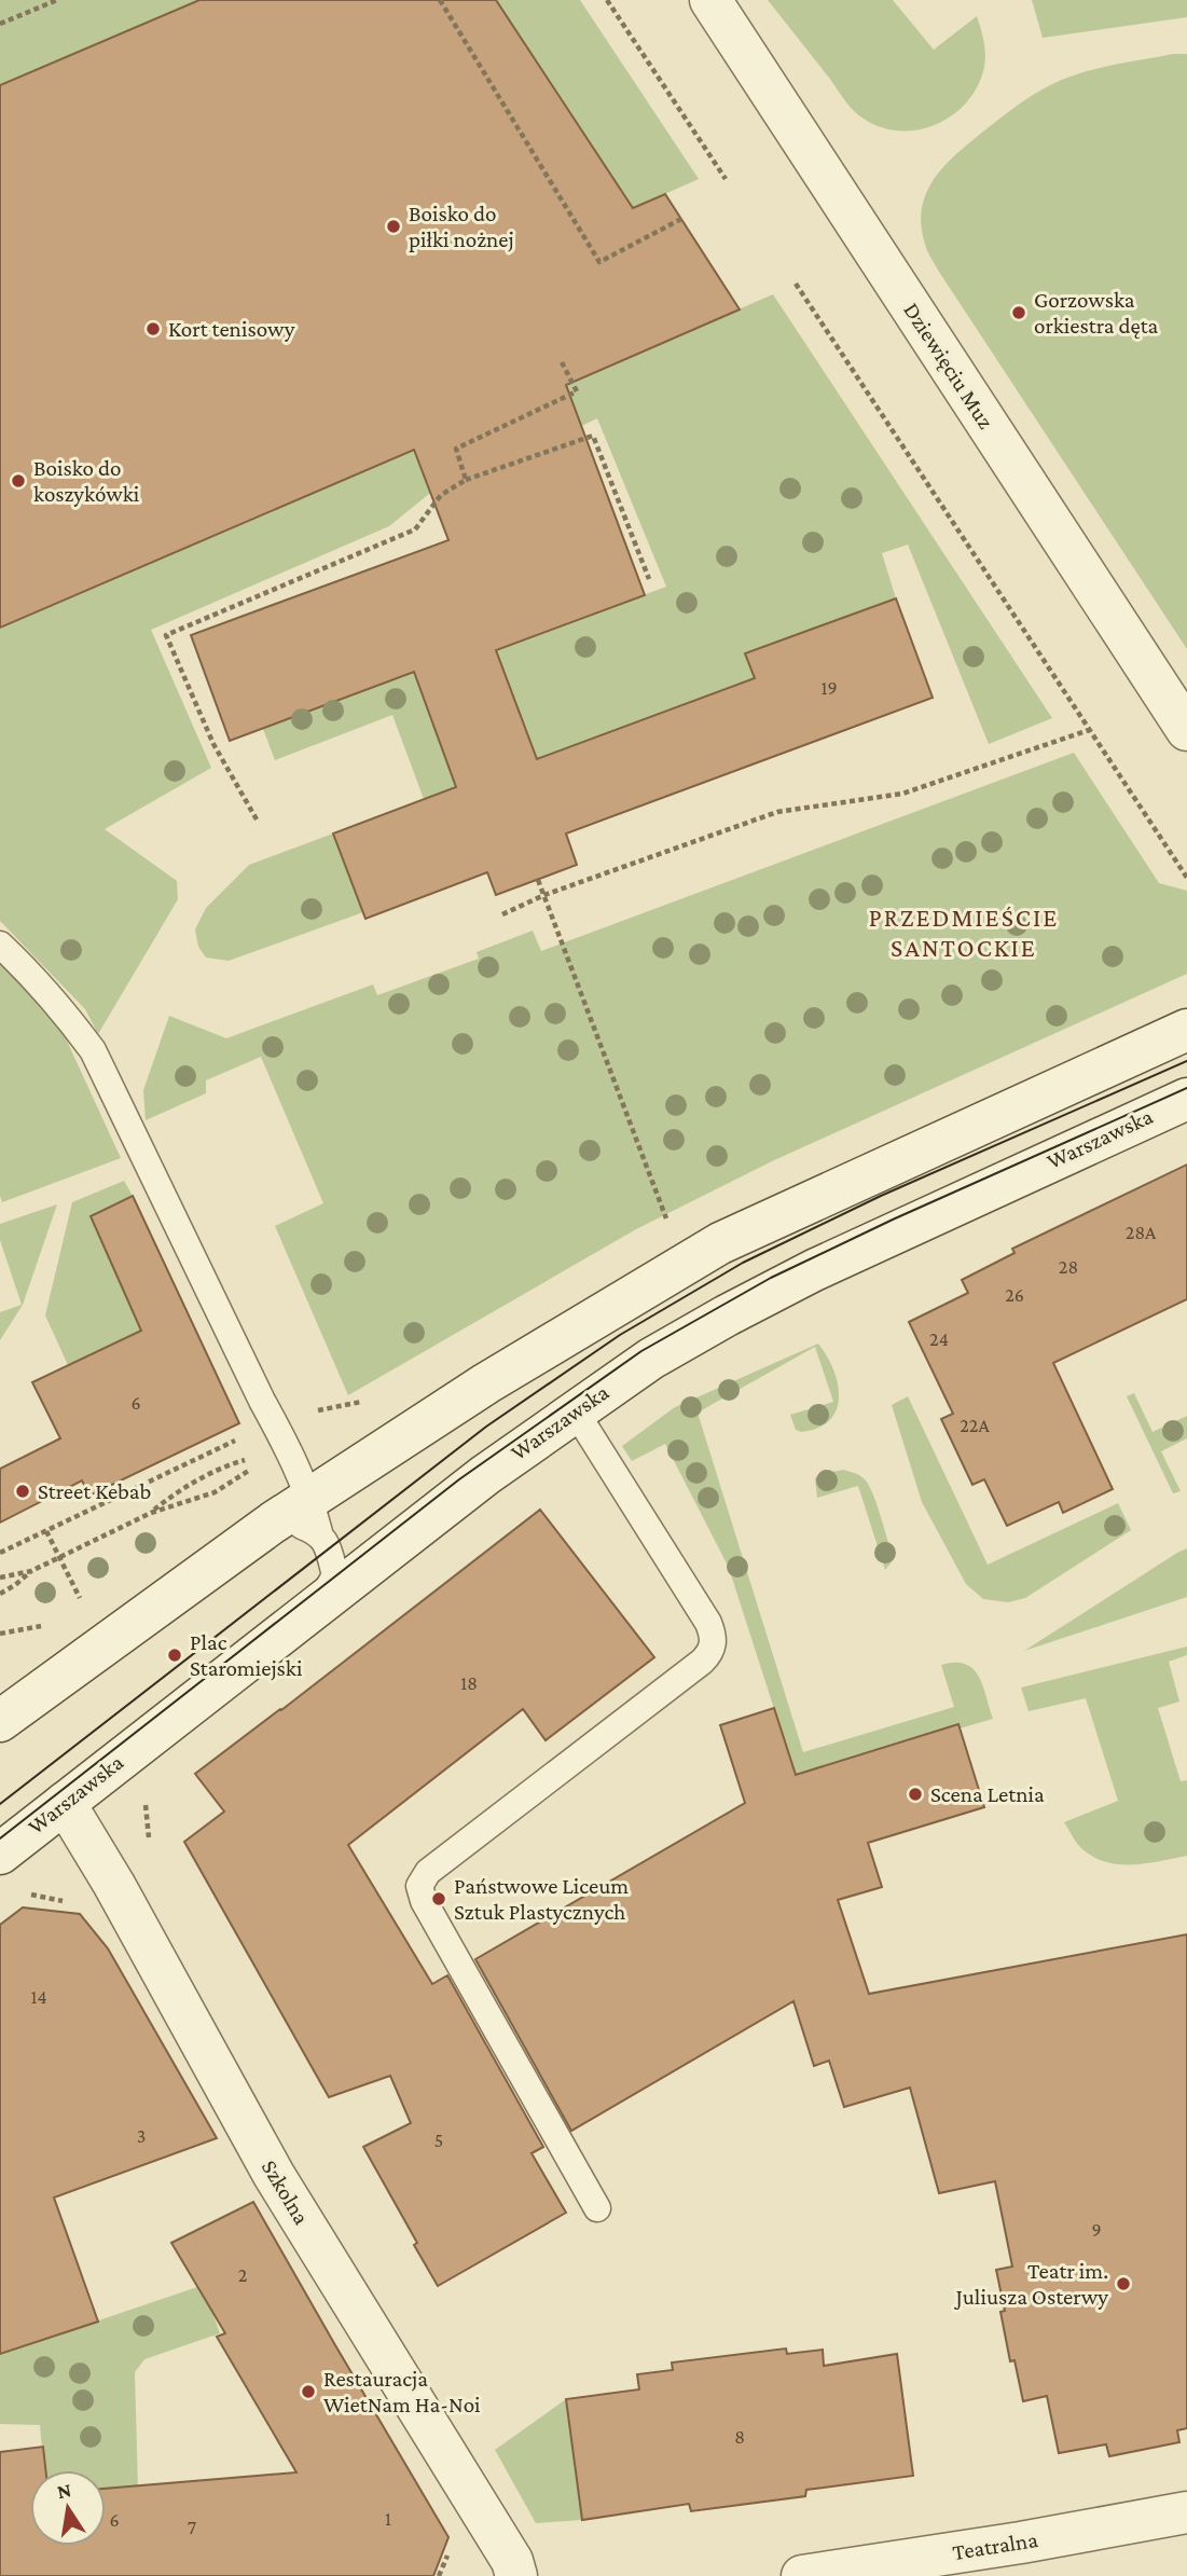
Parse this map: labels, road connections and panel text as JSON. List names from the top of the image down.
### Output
{
  "streets": {
    "main road": [
      "Dziewięciu Muz",
      "Warszawska",
      "Szkolna",
      "Teatralna"
    ]
  },
  "crossings": [
    ["Warszawska", "Szkolna"]
  ],
  "districts": ["PRZEDMIEŚCIE SANTOCKIE"],
  "places": [
    "Boisko do piłki nożnej",
    "Gorzowska orkiestra dęta",
    "Kort tenisowy",
    "Boisko do koszykówki",
    "Street Kebab",
    "Plac Staromiejski",
    "Scena Letnia",
    "Państwowe Liceum Sztuk Plastycznych",
    "Teatr im. Juliusza Osterwy",
    "Restauracja WietNam Ha-Noi"
  ],
  "house_numbers": [
    "19",
    "28A",
    "28",
    "26",
    "24",
    "6",
    "22A",
    "18",
    "14",
    "3",
    "5",
    "9",
    "2",
    "8",
    "1",
    "6",
    "7"
  ],
  "north": "top"
}
